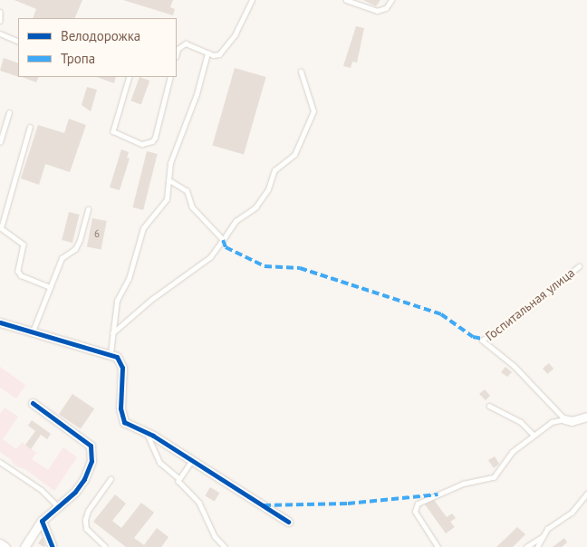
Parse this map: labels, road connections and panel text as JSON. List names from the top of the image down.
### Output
{
  "streets": {
    "lane": ["Госпитальная улица"]
  },
  "house_numbers": ["6"],
  "legend": ["Велодорожка", "Тропа"]
}
